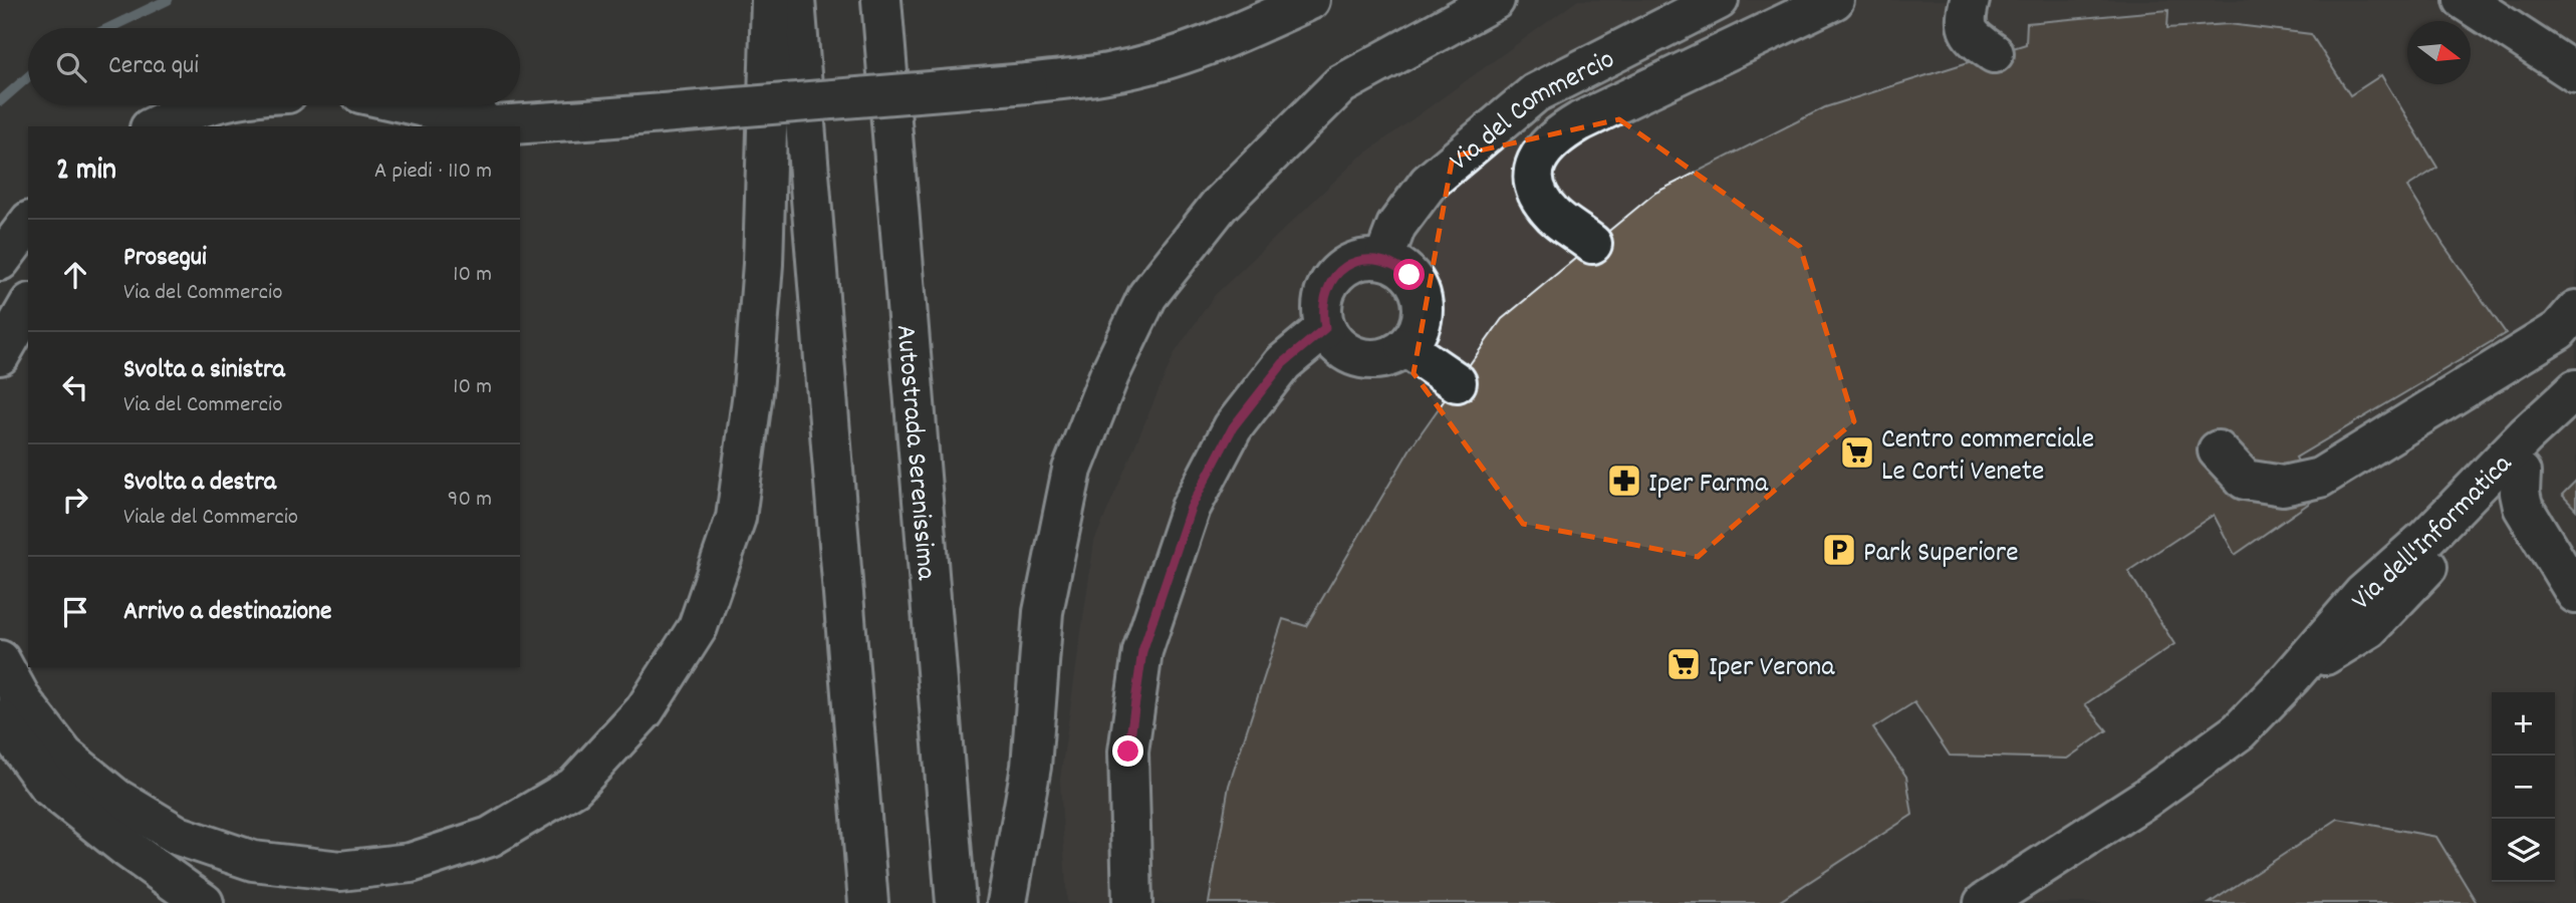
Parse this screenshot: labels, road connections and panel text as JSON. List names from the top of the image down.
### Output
{
  "streets": {
    "main road": ["Via del Commercio", "Autostrada Serenissima", "Via dell'Informatica"]
  },
  "places": {
    "supermarket": ["Centro commerciale Le Corti Venete", "Iper Verona"],
    "pharmacy": ["Iper Farma"],
    "parking": ["Park Superiore"]
  },
  "north": "right",
  "page": {
    "search": "Cerca qui",
    "heading": ["2 min", "A piedi · 110 m"],
    "list": [
      ["Prosegui", "Via del Commercio", "10 m"],
      ["Svolta a sinistra", "Via del Commercio", "10 m"],
      ["Svolta a destra", "Viale del Commercio", "90 m"],
      "Arrivo a destinazione"
    ],
    "map_buttons": ["+", "−"]
  }
}
